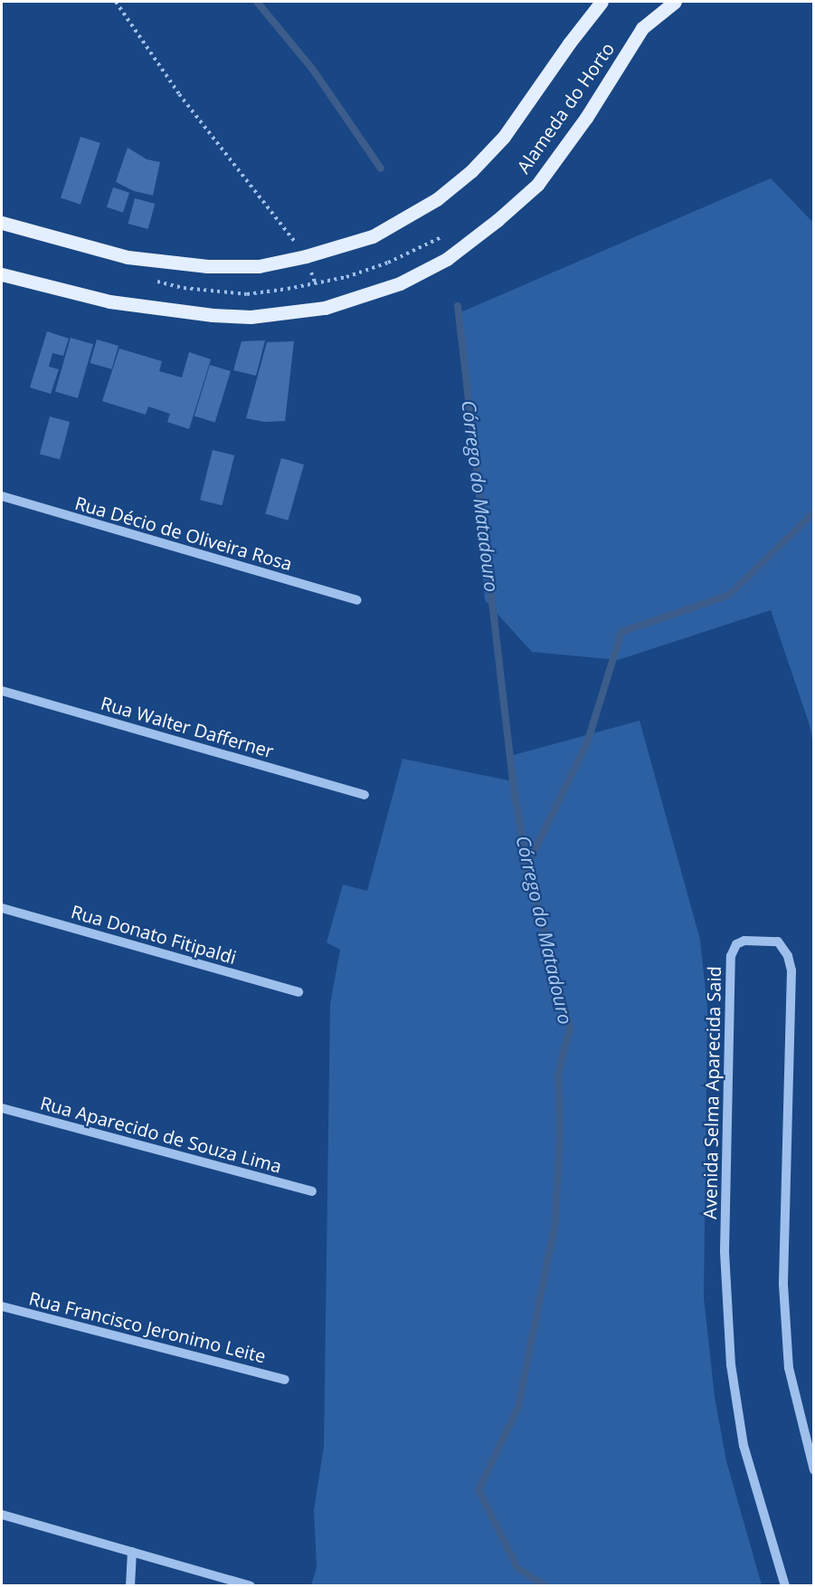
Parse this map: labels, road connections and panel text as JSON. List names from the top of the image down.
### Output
{
  "streets": {
    "main road": ["Alameda do Horto"],
    "street": [
      "Rua Décio de Oliveira Rosa",
      "Rua Walter Dafferner",
      "Rua Donato Fitipaldi",
      "Avenida Selma Aparecida Said",
      "Rua Aparecido de Souza Lima",
      "Rua Francisco Jeronimo Leite"
    ]
  },
  "water": ["Córrego do Matadouro"]
}
